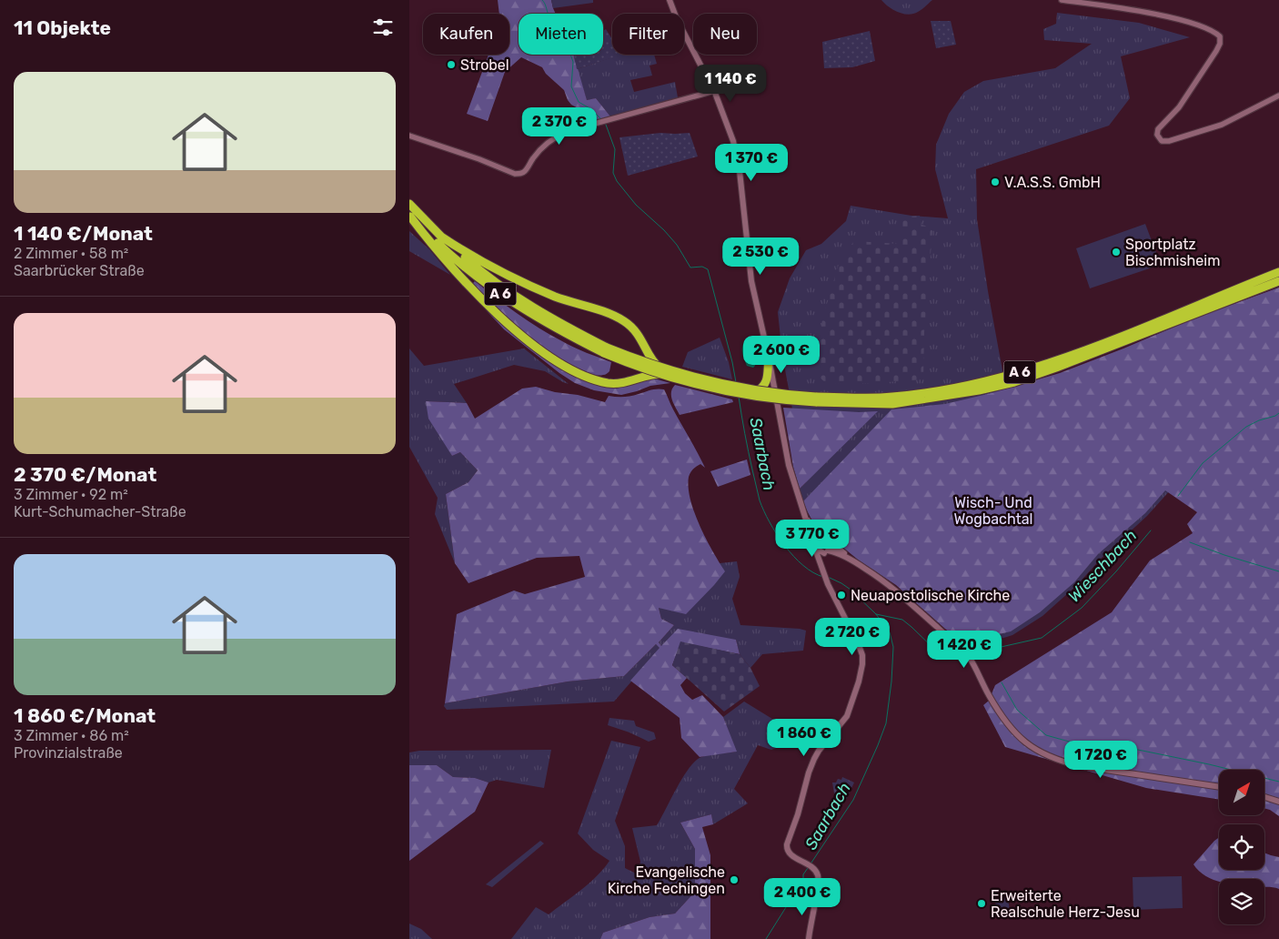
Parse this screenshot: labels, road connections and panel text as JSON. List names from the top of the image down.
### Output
{
  "streets": {
    "highway": ["A 6"]
  },
  "water": ["Saarbach", "Wieschbach"],
  "parks": ["Wisch- Und Wogbachtal"],
  "places": [
    "Strobel",
    "V.A.S.S. GmbH",
    "Sportplatz Bischmisheim",
    "Neuapostolische Kirche",
    "Evangelische Kirche Fechingen",
    "Erweiterte Realschule Herz-Jesu"
  ],
  "north": "top right",
  "page": {
    "heading": "11 Objekte",
    "chip": [
      "Kaufen",
      "Mieten",
      "Filter",
      "Neu"
    ],
    "list": [
      {
        "name": "1 140 €/Monat",
        "note": "2 Zimmer · 58 m² · Saarbrücker Straße"
      },
      {
        "name": "2 370 €/Monat",
        "note": "3 Zimmer · 92 m² · Kurt-Schumacher-Straße"
      },
      {
        "name": "1 860 €/Monat",
        "note": "3 Zimmer · 86 m² · Provinzialstraße"
      }
    ],
    "price": [
      "1 140 €",
      "2 370 €",
      "1 370 €",
      "2 530 €",
      "2 600 €",
      "3 770 €",
      "2 720 €",
      "1 420 €",
      "1 860 €",
      "1 720 €",
      "2 400 €"
    ]
  }
}
